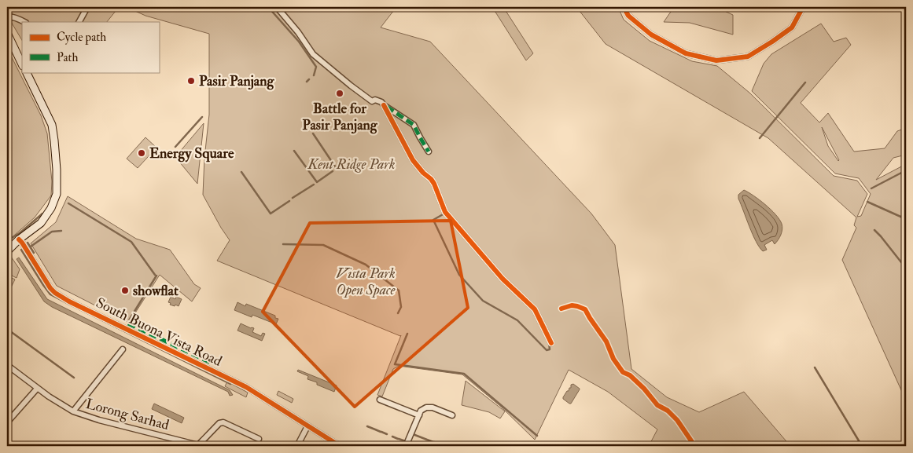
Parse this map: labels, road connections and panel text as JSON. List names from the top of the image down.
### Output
{
  "streets": {
    "street": ["South Buona Vista Road", "Lorong Sarhad"]
  },
  "parks": ["Kent Ridge Park", "Vista Park Open Space"],
  "places": [
    "Pasir Panjang",
    "Battle for Pasir Panjang",
    "Energy Square",
    "showflat"
  ],
  "legend": ["Cycle path", "Path"]
}
